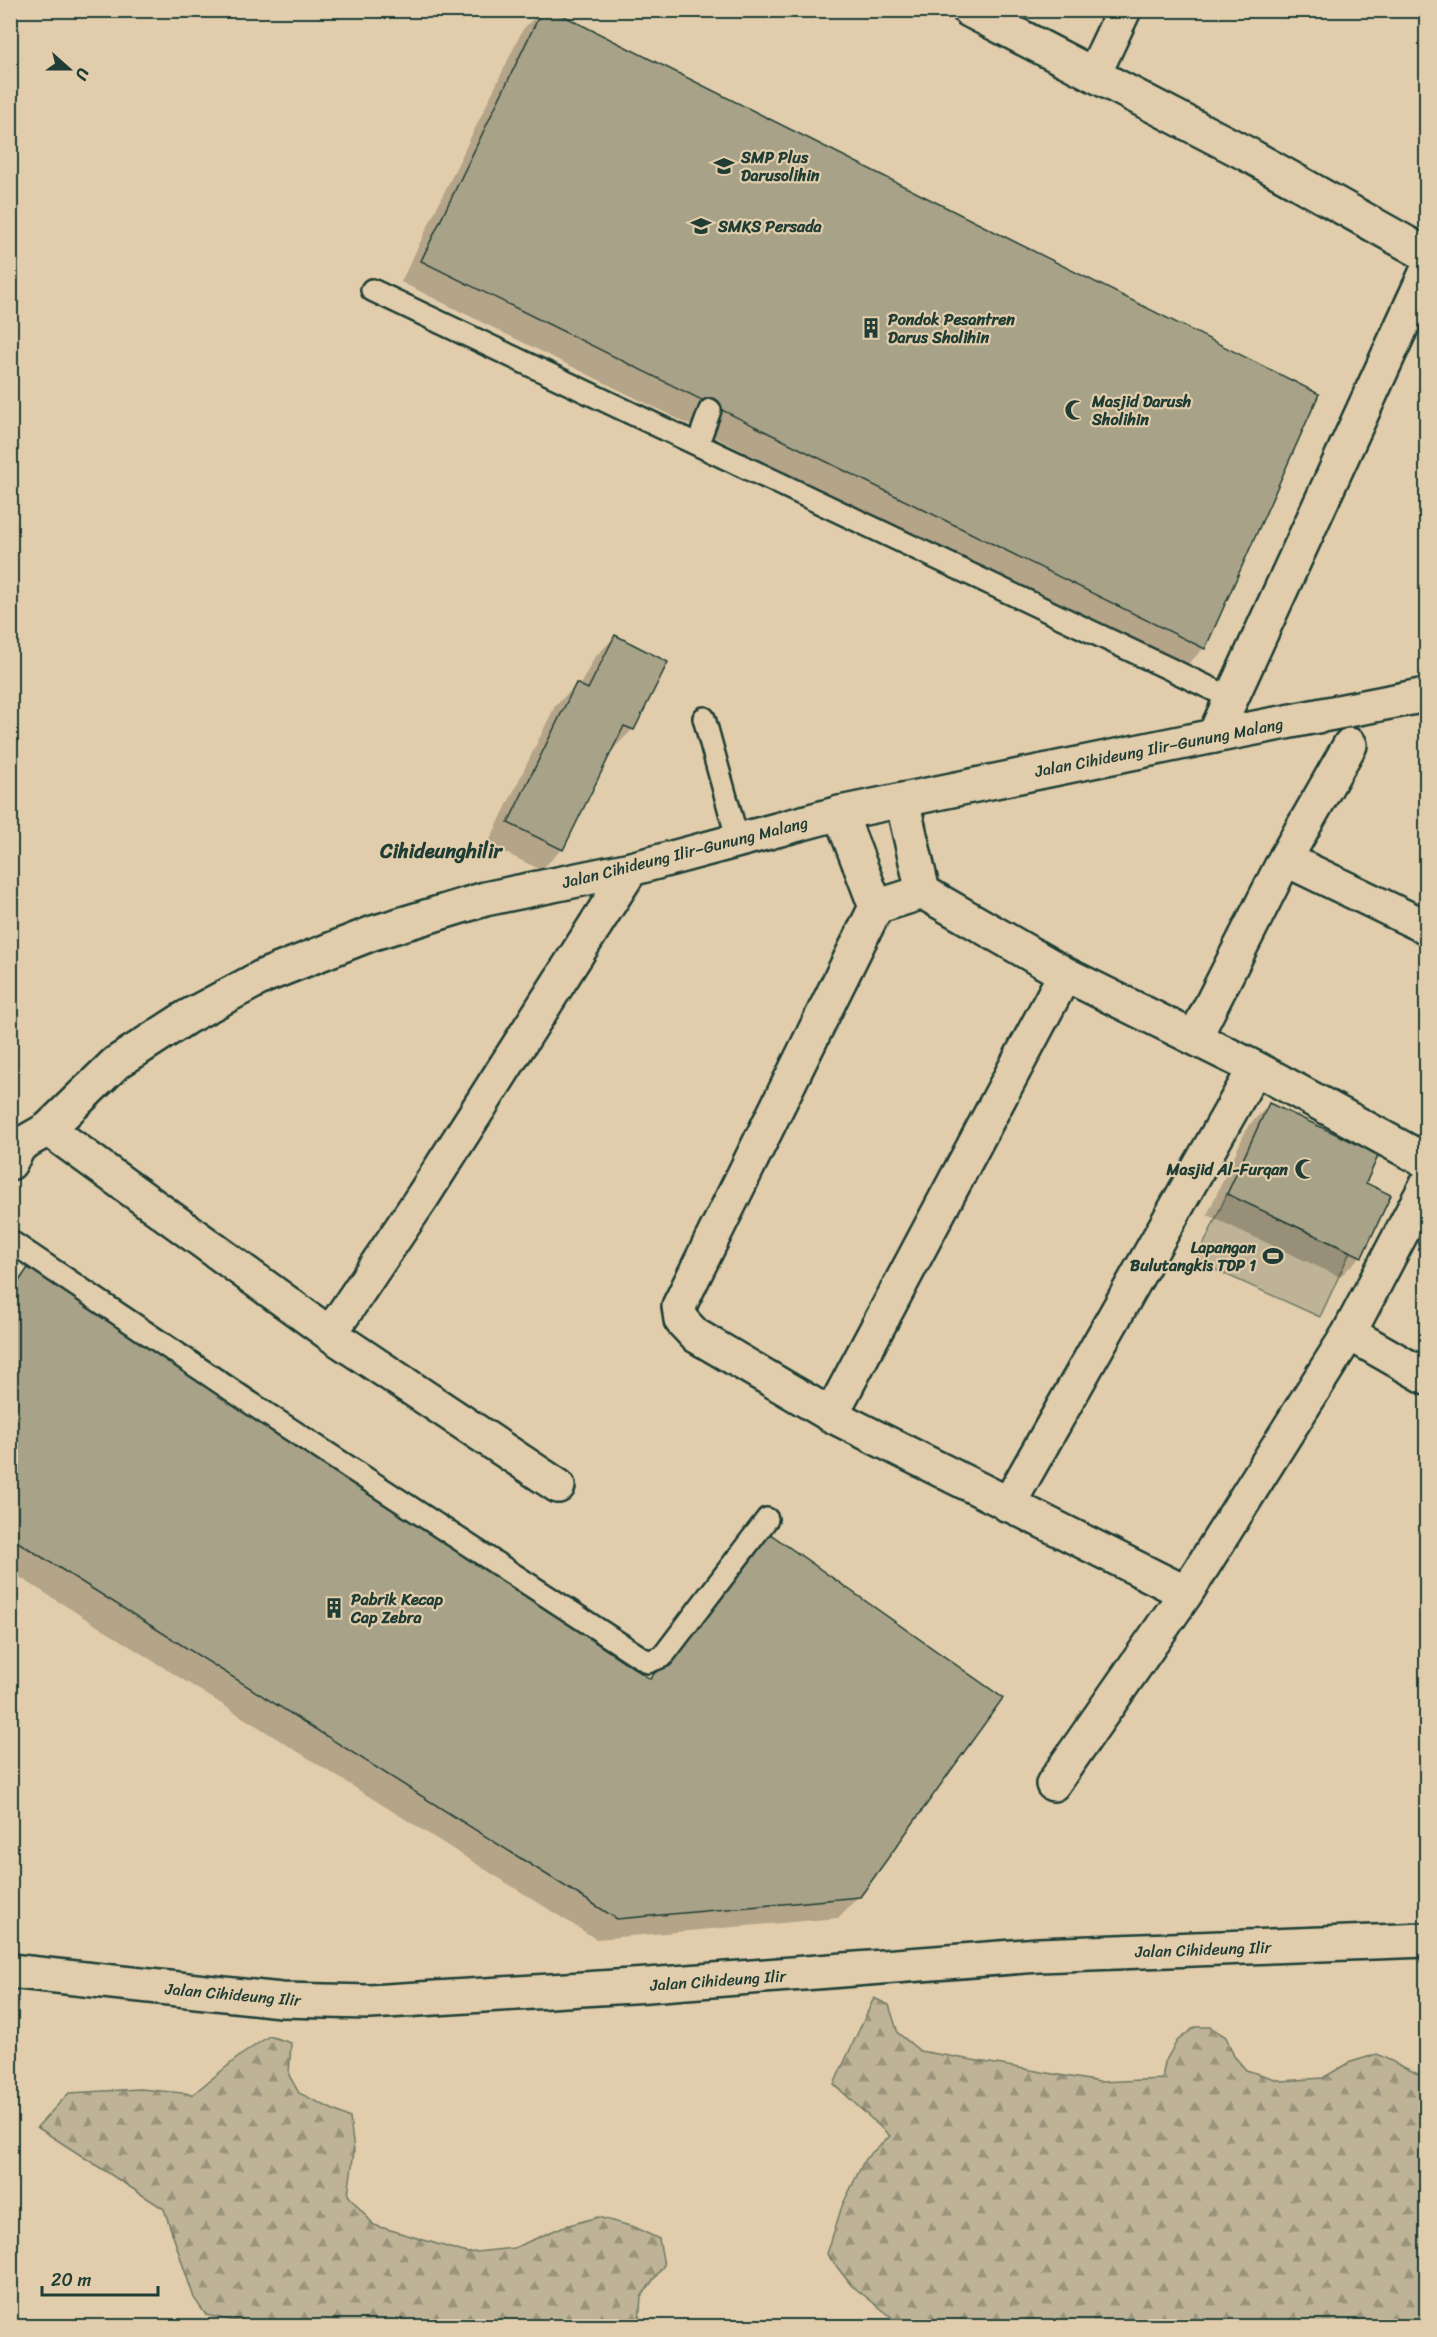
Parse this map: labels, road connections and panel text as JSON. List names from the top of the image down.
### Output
{
  "streets": {
    "street": ["Jalan Cihideung Ilir–Gunung Malang", "Jalan Cihideung Ilir"]
  },
  "districts": ["Cihideunghilir"],
  "places": {
    "school or university": ["SMP Plus Darusolihin", "SMKS Persada"],
    "building": ["Pondok Pesantren Darus Sholihin", "Pabrik Kecap Cap Zebra"],
    "mosque": ["Masjid Darush Sholihin", "Masjid Al-Furqan"],
    "sports": ["Lapangan Bulutangkis TDP 1"]
  },
  "scale_bar": "20 m",
  "north": "right"
}
